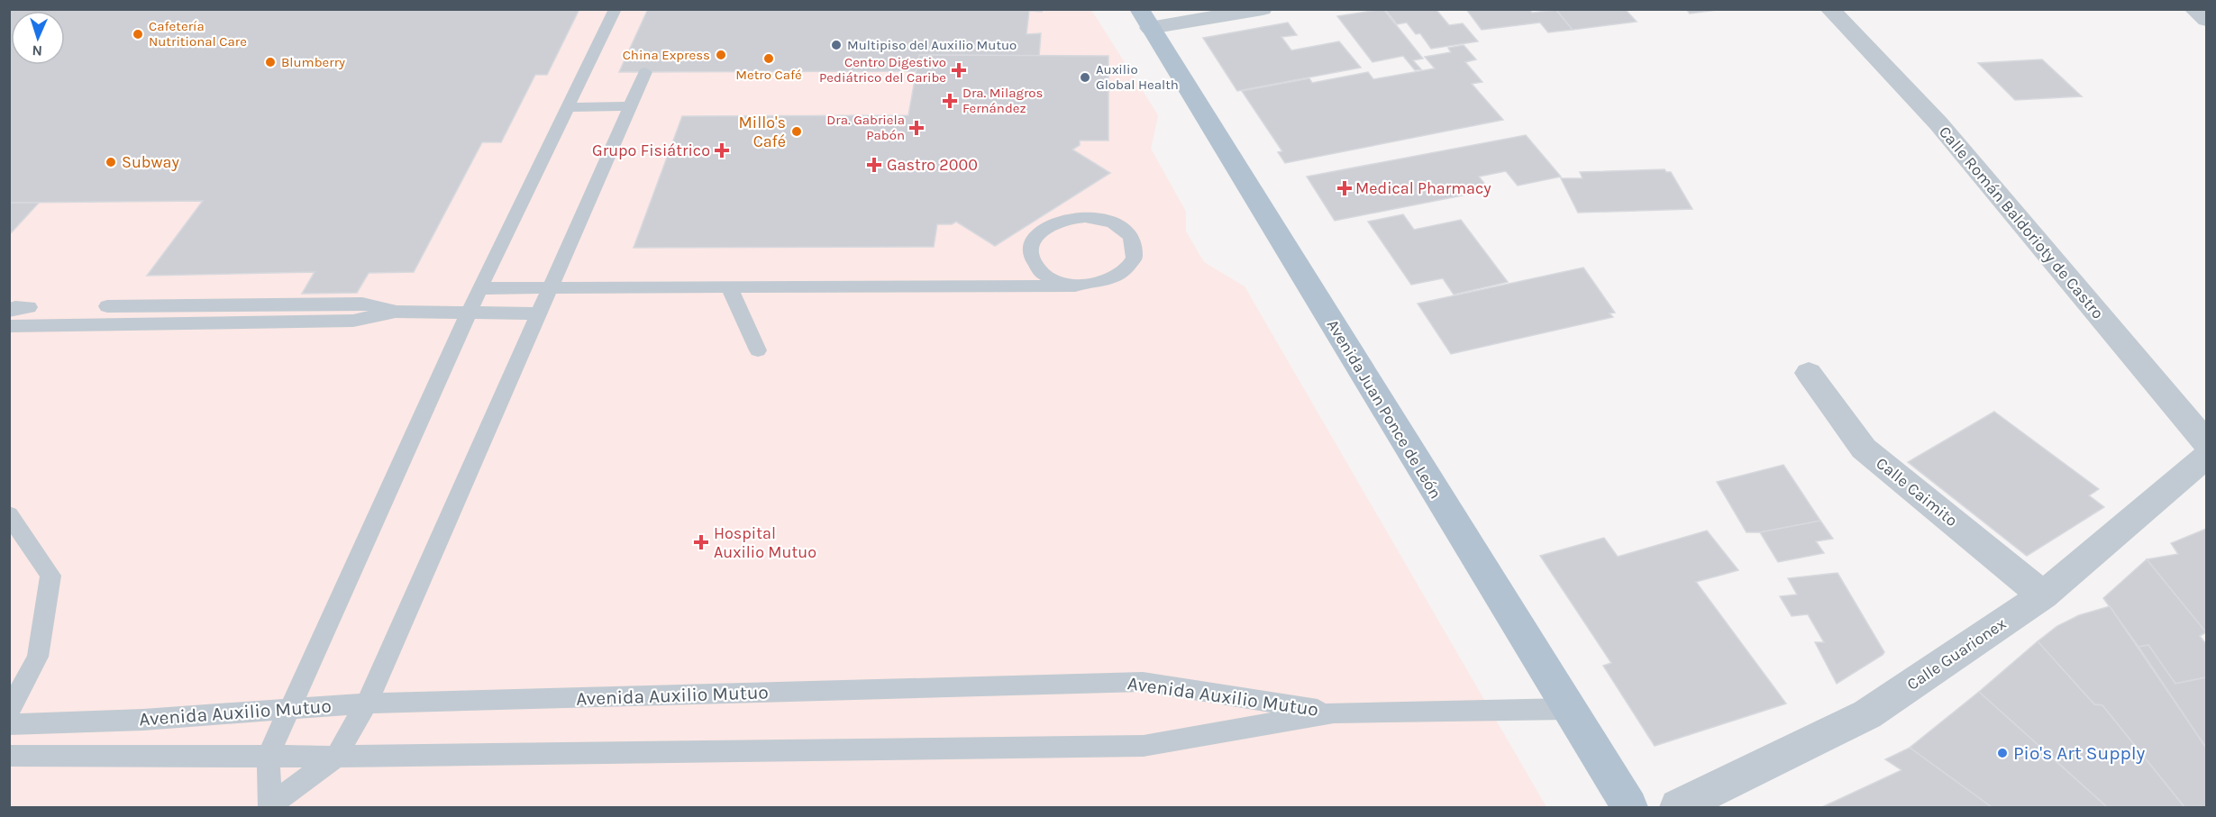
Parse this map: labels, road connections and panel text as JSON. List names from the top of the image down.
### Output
{
  "streets": {
    "main road": ["Avenida Juan Ponce de León"],
    "street": ["Calle Román Baldorioty de Castro", "Calle Caimito", "Calle Guarionex"],
    "lane": ["Avenida Auxilio Mutuo"]
  },
  "crossings": [
    ["Avenida Juan Ponce de León", "Avenida Auxilio Mutuo"],
    ["Calle Caimito", "Calle Guarionex"]
  ],
  "places": {
    "other": [
      "Cafetería Nutritional Care",
      "Multipiso del Auxilio Mutuo",
      "China Express",
      "Metro Café",
      "Blumberry",
      "Auxilio Global Health",
      "Millo's Café",
      "Subway",
      "Pio's Art Supply"
    ],
    "health": [
      "Centro Digestivo Pediátrico del Caribe",
      "Dra. Milagros Fernández",
      "Dra. Gabriela Pabón",
      "Grupo Fisiátrico",
      "Gastro 2000",
      "Medical Pharmacy",
      "Hospital Auxilio Mutuo"
    ]
  },
  "north": "bottom"
}
